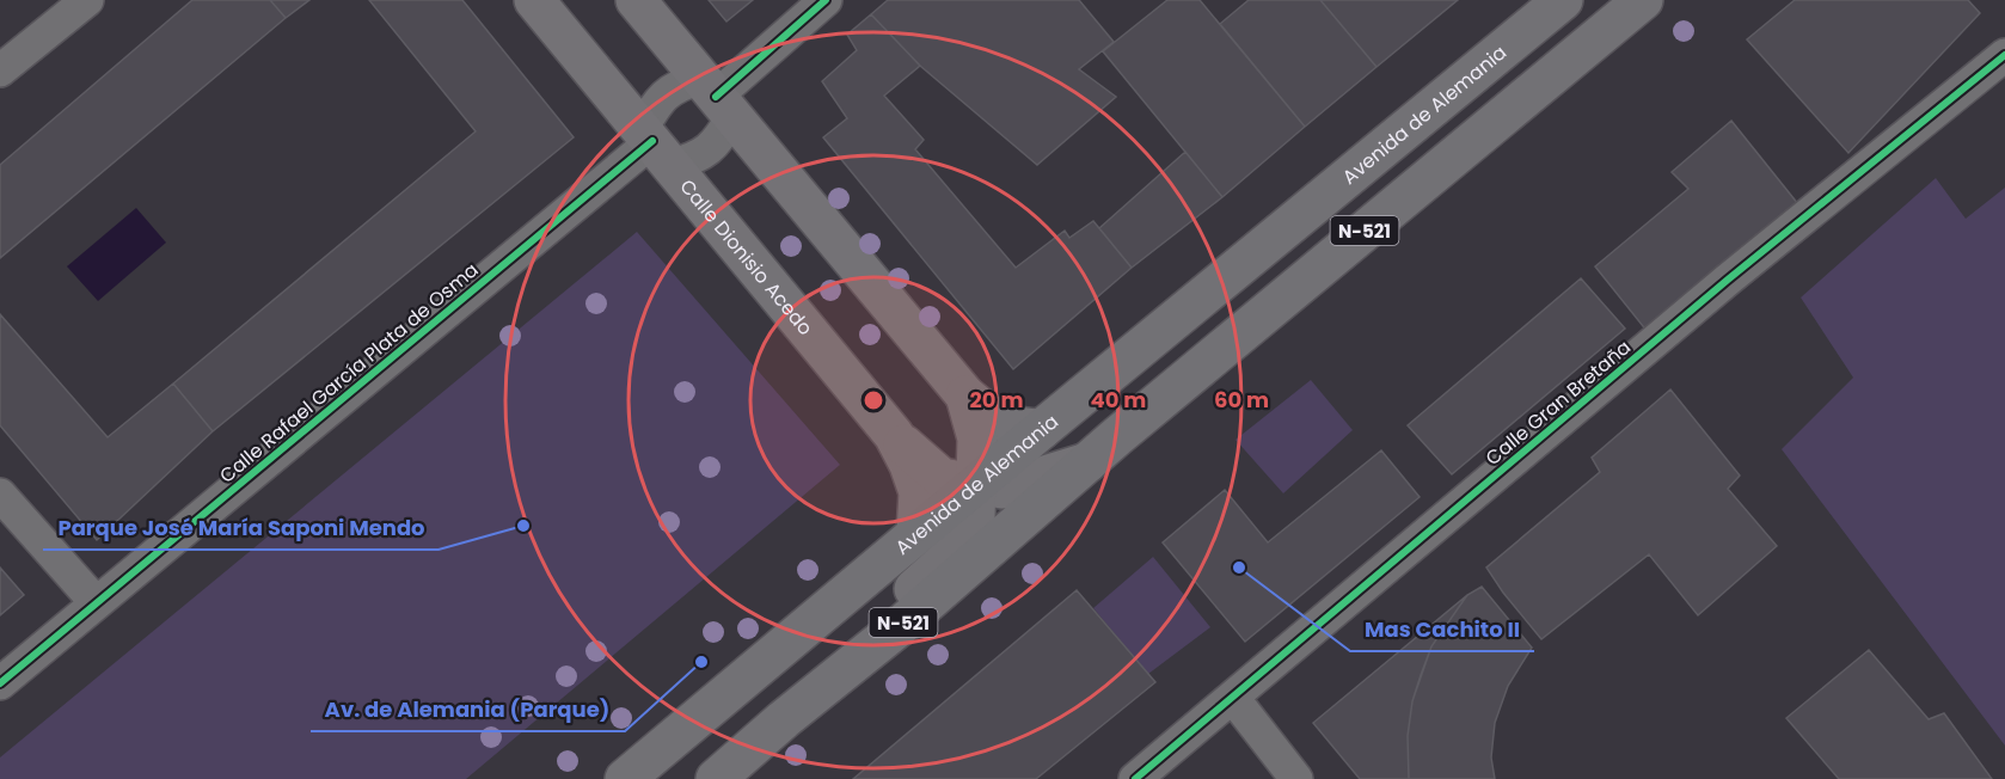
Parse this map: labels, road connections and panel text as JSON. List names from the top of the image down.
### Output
{
  "streets": {
    "main road": ["Avenida de Alemania", "N-521", "Calle Dionisio Acedo"],
    "street": ["Calle Rafael García Plata de Osma", "Calle Gran Bretaña"]
  },
  "crossings": [
    ["Avenida de Alemania", "Calle Dionisio Acedo"],
    ["Calle Dionisio Acedo", "Calle Rafael García Plata de Osma"]
  ],
  "places": ["Parque José María Saponi Mendo", "Mas Cachito II", "Av. de Alemania (Parque)"],
  "rings": ["20 m", "40 m", "60 m"]
}
